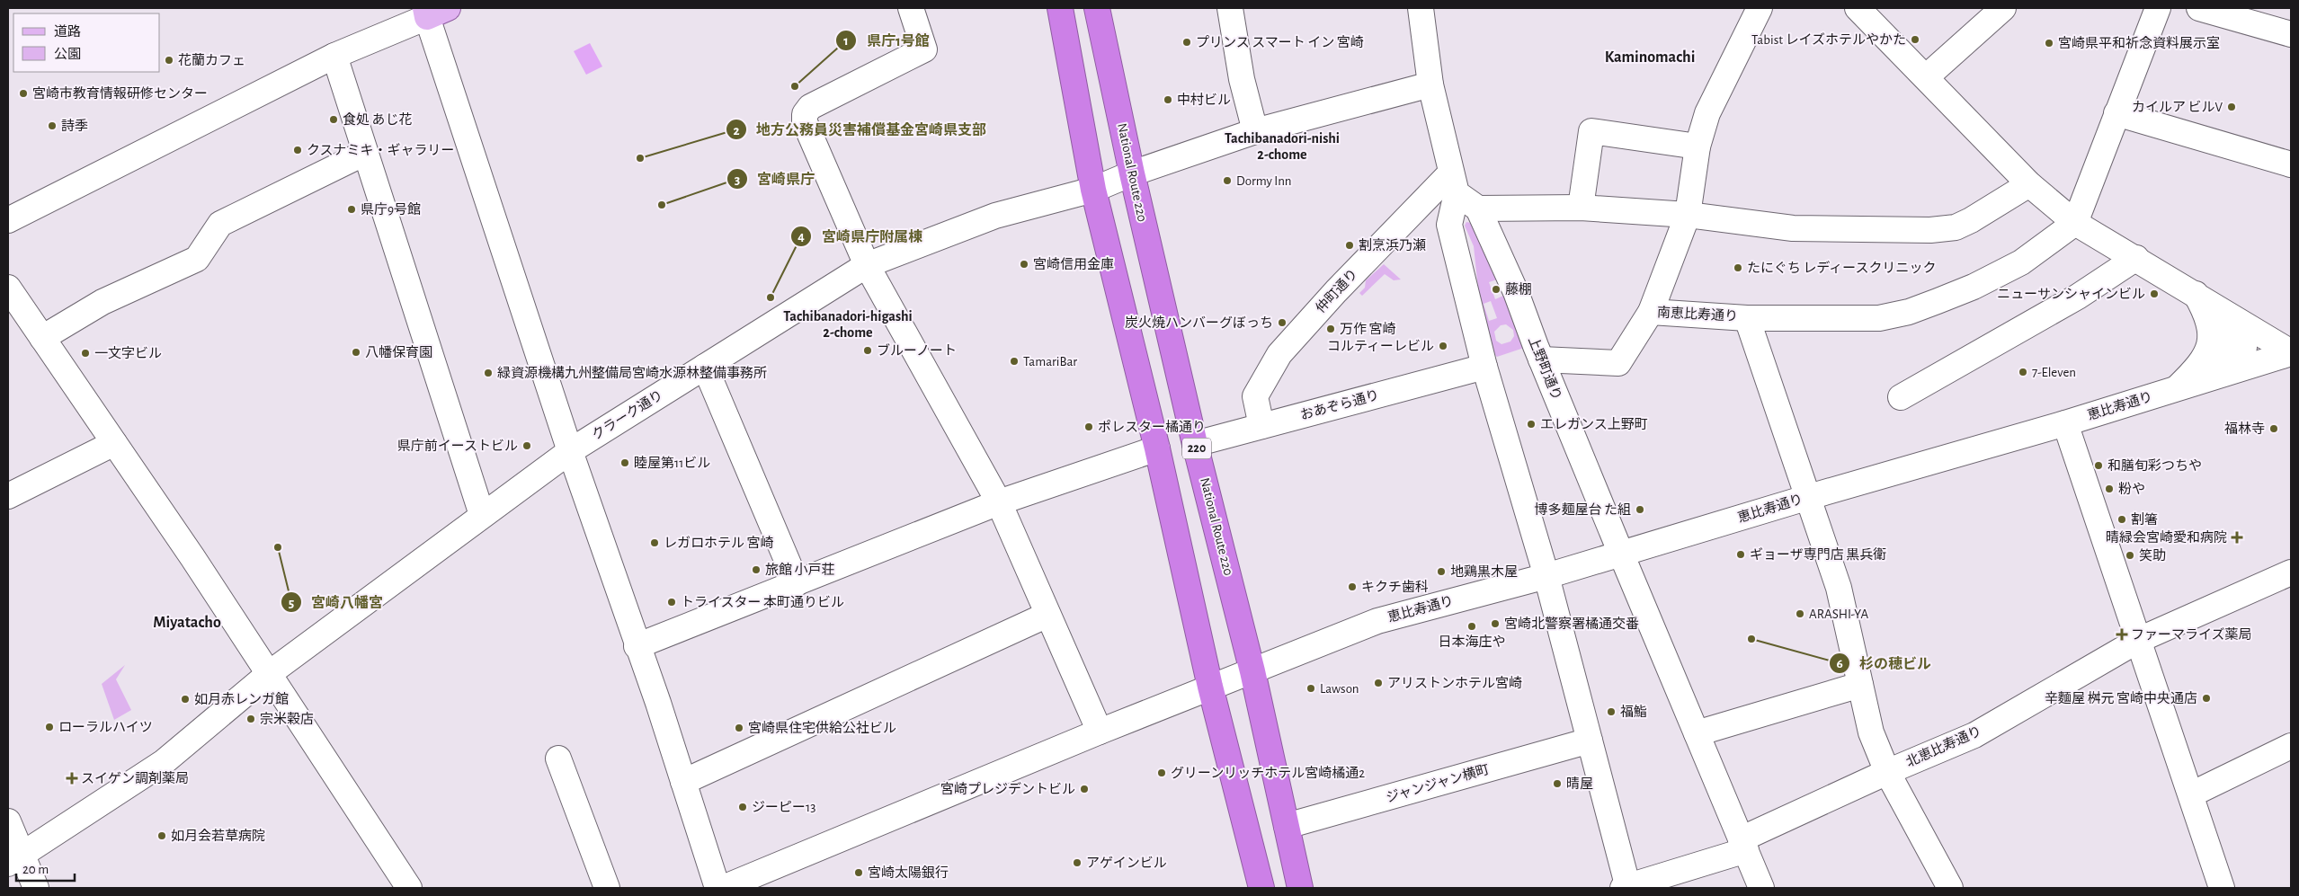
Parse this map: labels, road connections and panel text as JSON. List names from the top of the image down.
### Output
{
  "streets": {
    "highway": ["National Route 220", "220"],
    "street": [
      "仲町通り",
      "南恵比寿通り",
      "上野町通り",
      "おあぞら通り",
      "恵比寿通り",
      "クラーク通り",
      "北恵比寿通り",
      "ジャンジャン横町"
    ]
  },
  "crossings": [
    ["National Route 220", "おあぞら通り"],
    ["National Route 220", "恵比寿通り"],
    ["National Route 220", "クラーク通り"],
    ["National Route 220", "ジャンジャン横町"],
    ["仲町通り", "おあぞら通り"],
    ["南恵比寿通り", "上野町通り"],
    ["南恵比寿通り", "恵比寿通り"],
    ["南恵比寿通り", "北恵比寿通り"],
    ["上野町通り", "恵比寿通り"],
    ["上野町通り", "北恵比寿通り"]
  ],
  "districts": [
    "Kaminomachi",
    "Tachibanadori-nishi 2-chome",
    "Tachibanadori-higashi 2-chome",
    "Miyatacho"
  ],
  "places": {
    "other": [
      "Tabist レイズホテルやかた",
      "プリンス スマート イン 宮崎",
      "宮崎県平和祈念資料展示室",
      "花蘭カフェ",
      "県庁1号館",
      "宮崎市教育情報研修センター",
      "中村ビル",
      "カイルア ビルV",
      "食処 あじ花",
      "詩季",
      "クスナミキ・ギャラリー",
      "地方公務員災害補償基金宮崎県支部",
      "Dormy Inn",
      "宮崎県庁",
      "県庁9号館",
      "割烹浜乃瀬",
      "宮崎信用金庫",
      "たにぐち レディースクリニック",
      "藤棚",
      "ニューサンシャインビル",
      "宮崎県庁附属棟",
      "炭火焼ハンバーグぼっち",
      "万作 宮崎",
      "コルティーレビル",
      "ブルーノート",
      "八幡保育園",
      "一文字ビル",
      "TamariBar",
      "7-Eleven",
      "緑資源機構九州整備局宮崎水源林整備事務所",
      "エレガンス上野町",
      "ポレスター橘通り",
      "福林寺",
      "県庁前イーストビル",
      "睦屋第11ビル",
      "和膳旬彩つちや",
      "粉や",
      "博多麺屋台 た組",
      "割箸",
      "レガロホテル 宮崎",
      "宮崎八幡宮",
      "ギョーザ専門店 黒兵衛",
      "笑助",
      "旅館 小戸荘",
      "地鶏黒木屋",
      "キクチ歯科",
      "トライスター 本町通りビル",
      "ARASHI-YA",
      "宮崎北警察署橘通交番",
      "日本海庄や",
      "杉の穂ビル",
      "アリストンホテル宮崎",
      "Lawson",
      "辛麵屋 桝元 宮崎中央通店",
      "如月赤レンガ館",
      "福鮨",
      "宗米穀店",
      "ローラルハイツ",
      "宮崎県住宅供給公社ビル",
      "グリーンリッチホテル宮崎橘通2",
      "晴屋",
      "宮崎プレジデントビル",
      "ジーピー13",
      "如月会若草病院",
      "アゲインビル",
      "宮崎太陽銀行"
    ],
    "health": ["晴緑会宮崎愛和病院", "ファーマライズ薬局", "スイゲン調剤薬局"]
  },
  "legend": ["道路", "公園"],
  "scale_bar": "20 m"
}
